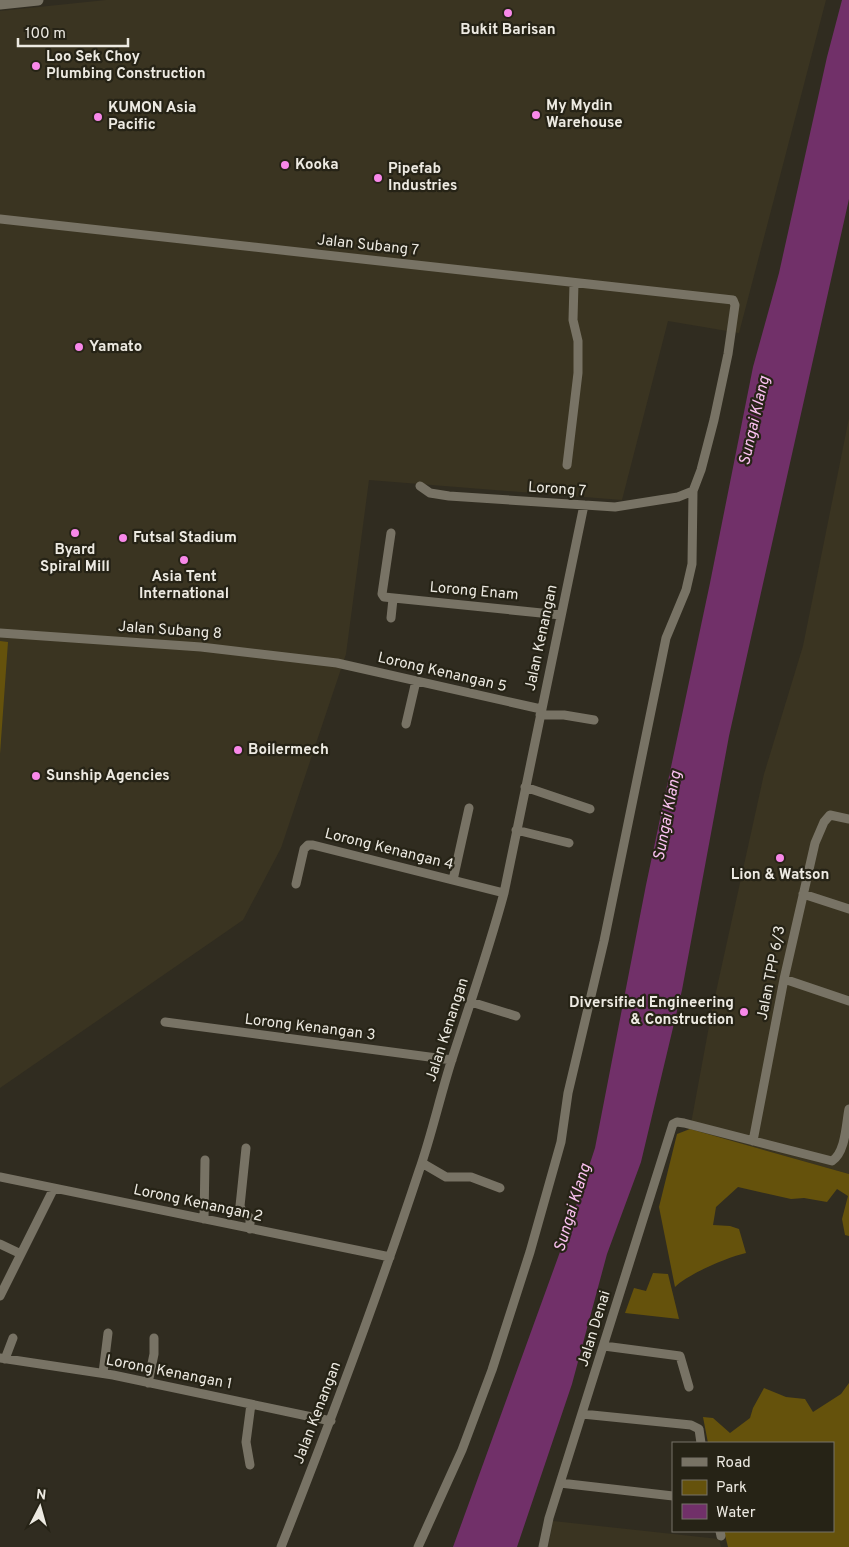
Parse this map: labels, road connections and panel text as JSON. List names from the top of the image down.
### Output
{
  "streets": {
    "street": [
      "Jalan Subang 7",
      "Lorong 7",
      "Lorong Enam",
      "Jalan Subang 8",
      "Jalan Kenangan",
      "Lorong Kenangan 5",
      "Lorong Kenangan 4",
      "Jalan TPP 6/3",
      "Lorong Kenangan 3",
      "Lorong Kenangan 2",
      "Jalan Denai",
      "Lorong Kenangan 1"
    ]
  },
  "crossings": [
    ["Jalan Subang 7", "Lorong 7"],
    ["Lorong 7", "Jalan Kenangan"],
    ["Lorong Enam", "Jalan Kenangan"],
    ["Jalan Subang 8", "Lorong Kenangan 5"],
    ["Jalan Kenangan", "Lorong Kenangan 5"],
    ["Jalan Kenangan", "Lorong Kenangan 4"],
    ["Jalan Kenangan", "Lorong Kenangan 3"],
    ["Jalan Kenangan", "Lorong Kenangan 2"],
    ["Jalan Kenangan", "Lorong Kenangan 1"],
    ["Jalan TPP 6/3", "Jalan Denai"]
  ],
  "water": ["Sungai Klang"],
  "places": [
    "Bukit Barisan",
    "Loo Sek Choy Plumbing Construction",
    "My Mydin Warehouse",
    "KUMON Asia Pacific",
    "Kooka",
    "Pipefab Industries",
    "Yamato",
    "Byard Spiral Mill",
    "Futsal Stadium",
    "Asia Tent International",
    "Boilermech",
    "Sunship Agencies",
    "Lion & Watson",
    "Diversified Engineering & Construction"
  ],
  "legend": ["Road", "Park", "Water"],
  "scale_bar": "100 m",
  "north": "top"
}
